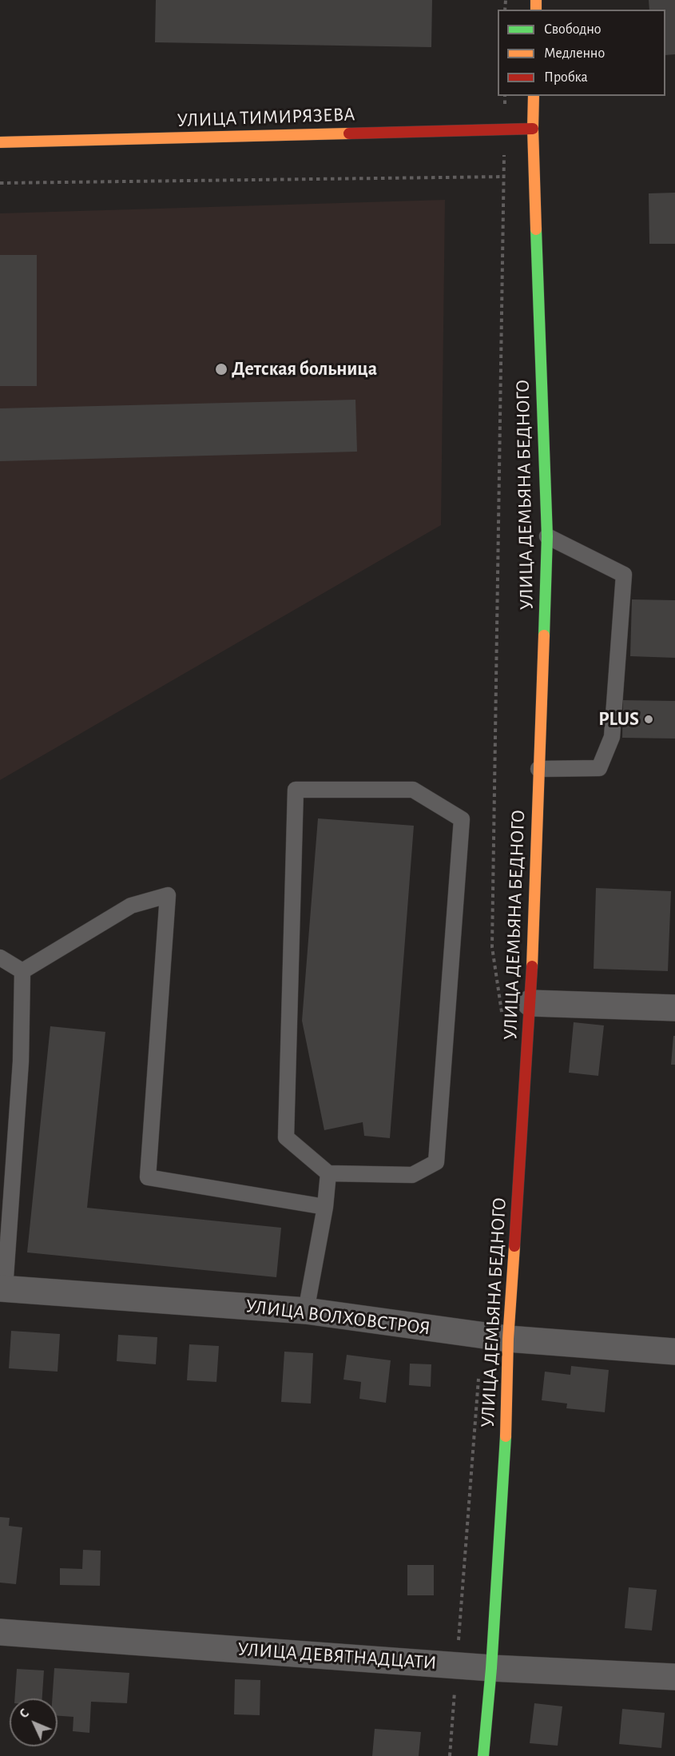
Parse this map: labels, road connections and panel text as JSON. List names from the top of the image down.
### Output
{
  "streets": {
    "main road": ["УЛИЦА ТИМИРЯЗЕВА", "УЛИЦА ДЕМЬЯНА БЕДНОГО"],
    "street": ["УЛИЦА ВОЛХОВСТРОЯ", "УЛИЦА ДЕВЯТНАДЦАТИ"]
  },
  "crossings": [
    ["УЛИЦА ТИМИРЯЗЕВА", "УЛИЦА ДЕМЬЯНА БЕДНОГО"],
    ["УЛИЦА ДЕМЬЯНА БЕДНОГО", "УЛИЦА ВОЛХОВСТРОЯ"],
    ["УЛИЦА ДЕМЬЯНА БЕДНОГО", "УЛИЦА ДЕВЯТНАДЦАТИ"]
  ],
  "places": ["Детская больница", "PLUS"],
  "legend": ["Свободно", "Медленно", "Пробка"],
  "north": "top left"
}
